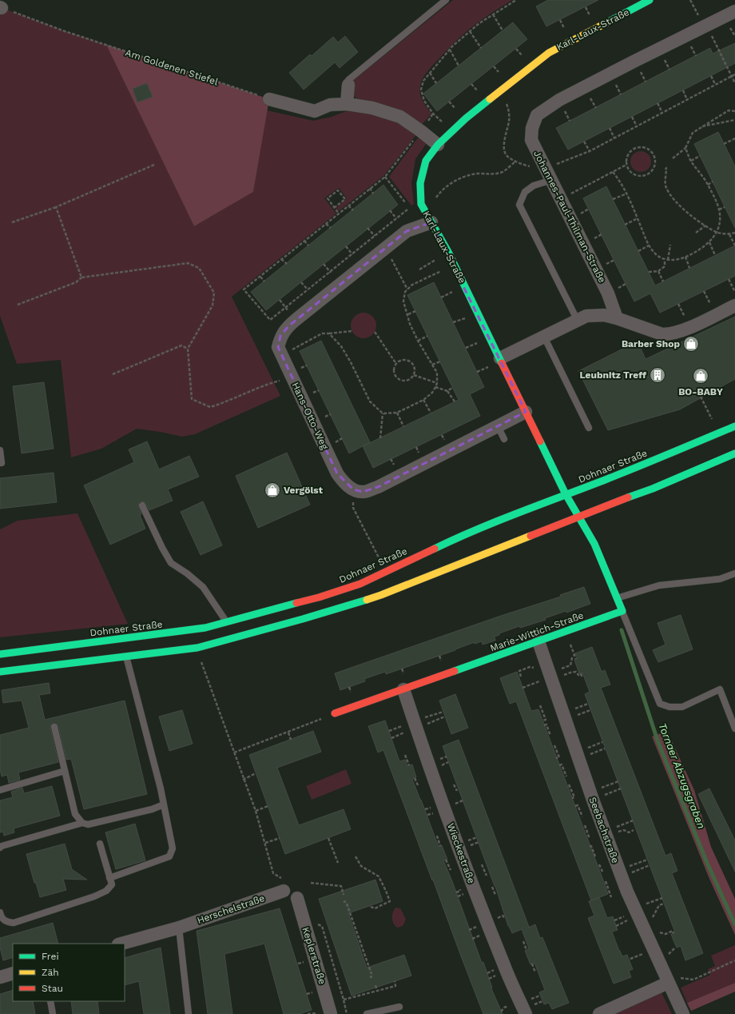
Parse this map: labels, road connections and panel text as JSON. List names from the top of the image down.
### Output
{
  "streets": {
    "main road": ["Karl-Laux-Straße", "Dohnaer Straße", "Marie-Wittich-Straße"],
    "street": [
      "Johannes-Paul-Thilman-Straße",
      "Hans-Otto-Weg",
      "Seebachstraße",
      "Wieckestraße",
      "Herschelstraße",
      "Keplerstraße"
    ],
    "path": ["Am Goldenen Stiefel"]
  },
  "crossings": [
    ["Karl-Laux-Straße", "Hans-Otto-Weg"],
    ["Karl-Laux-Straße", "Dohnaer Straße"],
    ["Marie-Wittich-Straße", "Seebachstraße"],
    ["Marie-Wittich-Straße", "Wieckestraße"]
  ],
  "water": ["Tornaer Abzugsgraben"],
  "places": {
    "shop": ["Barber Shop", "BO-BABY", "Vergölst"],
    "building": ["Leubnitz Treff"]
  },
  "legend": ["Frei", "Zäh", "Stau"]
}
